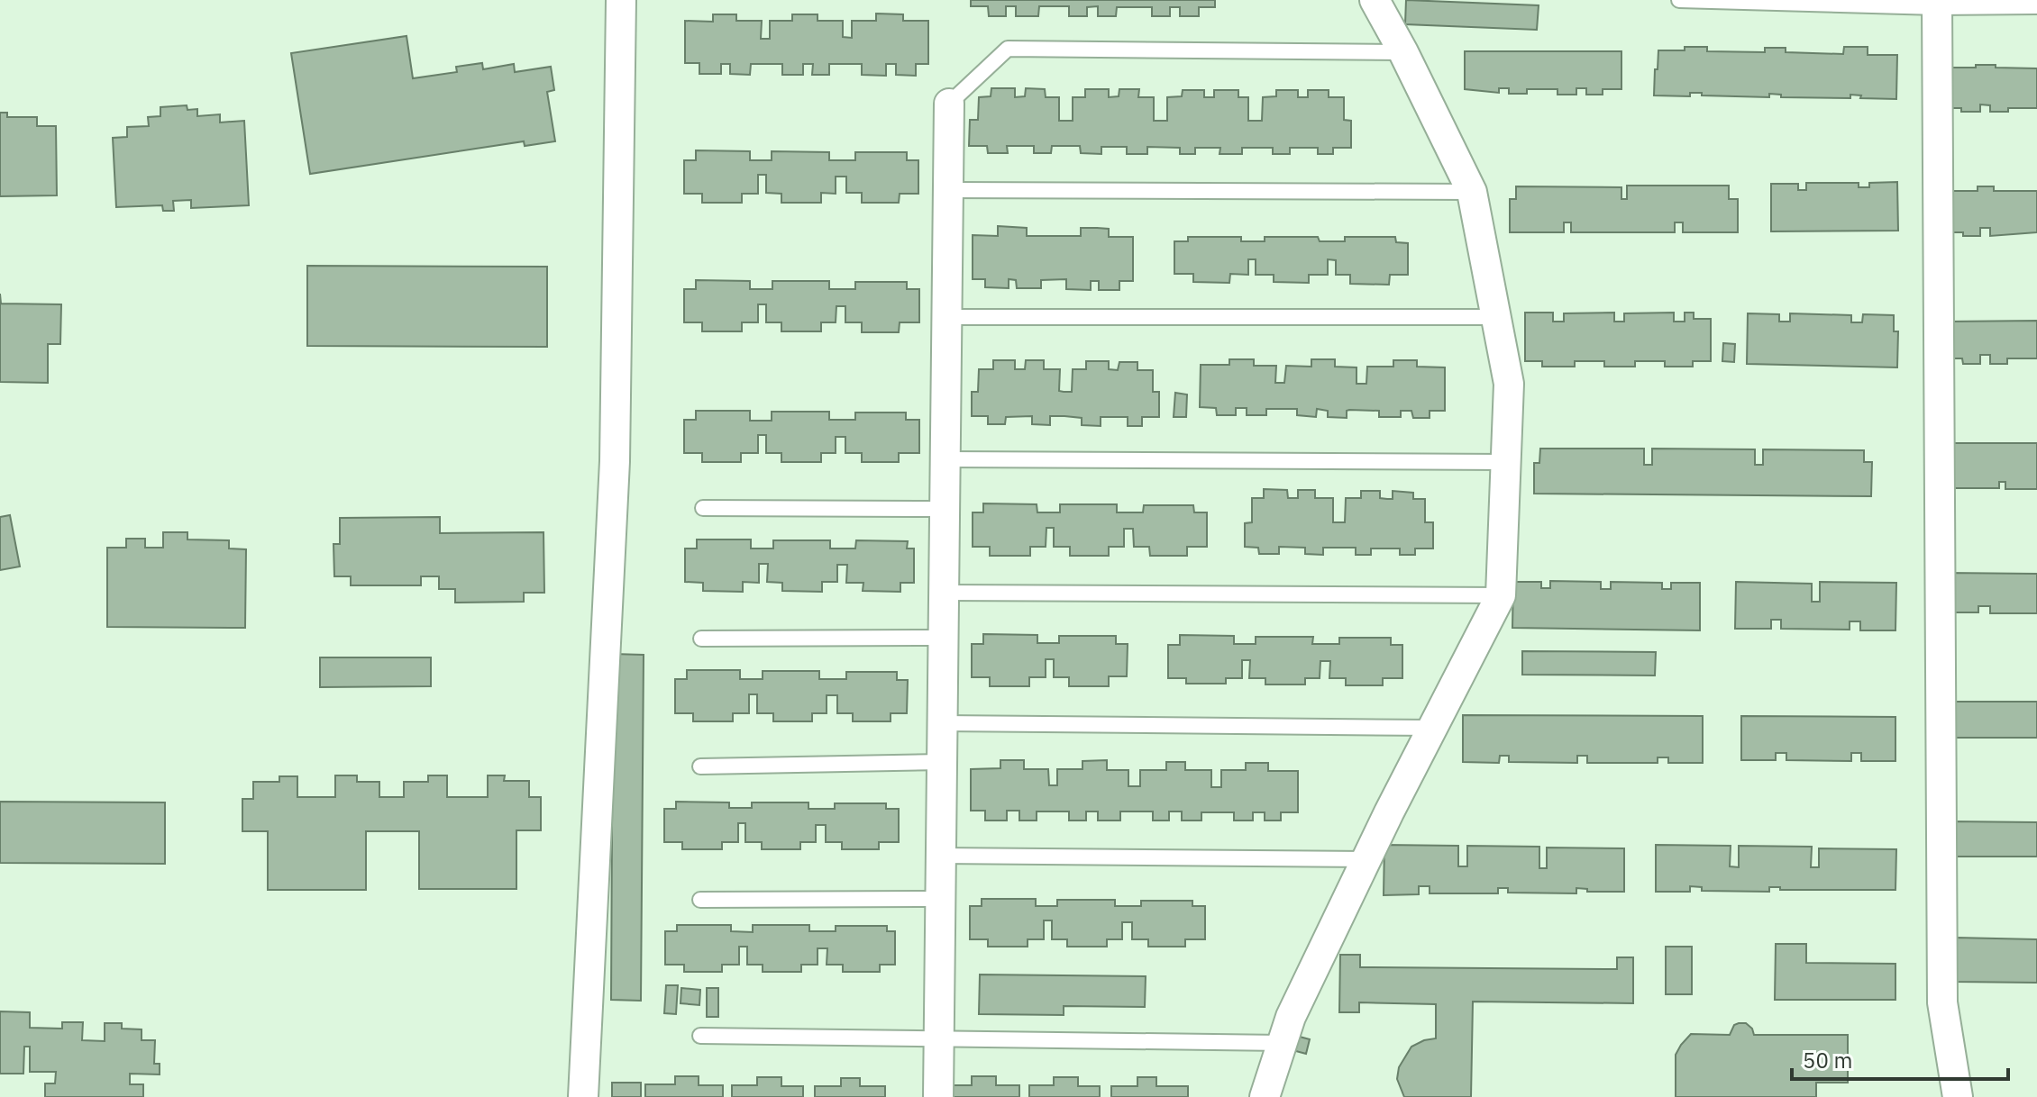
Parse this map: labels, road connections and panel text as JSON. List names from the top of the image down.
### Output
{
  "scale_bar": "50 m"
}
